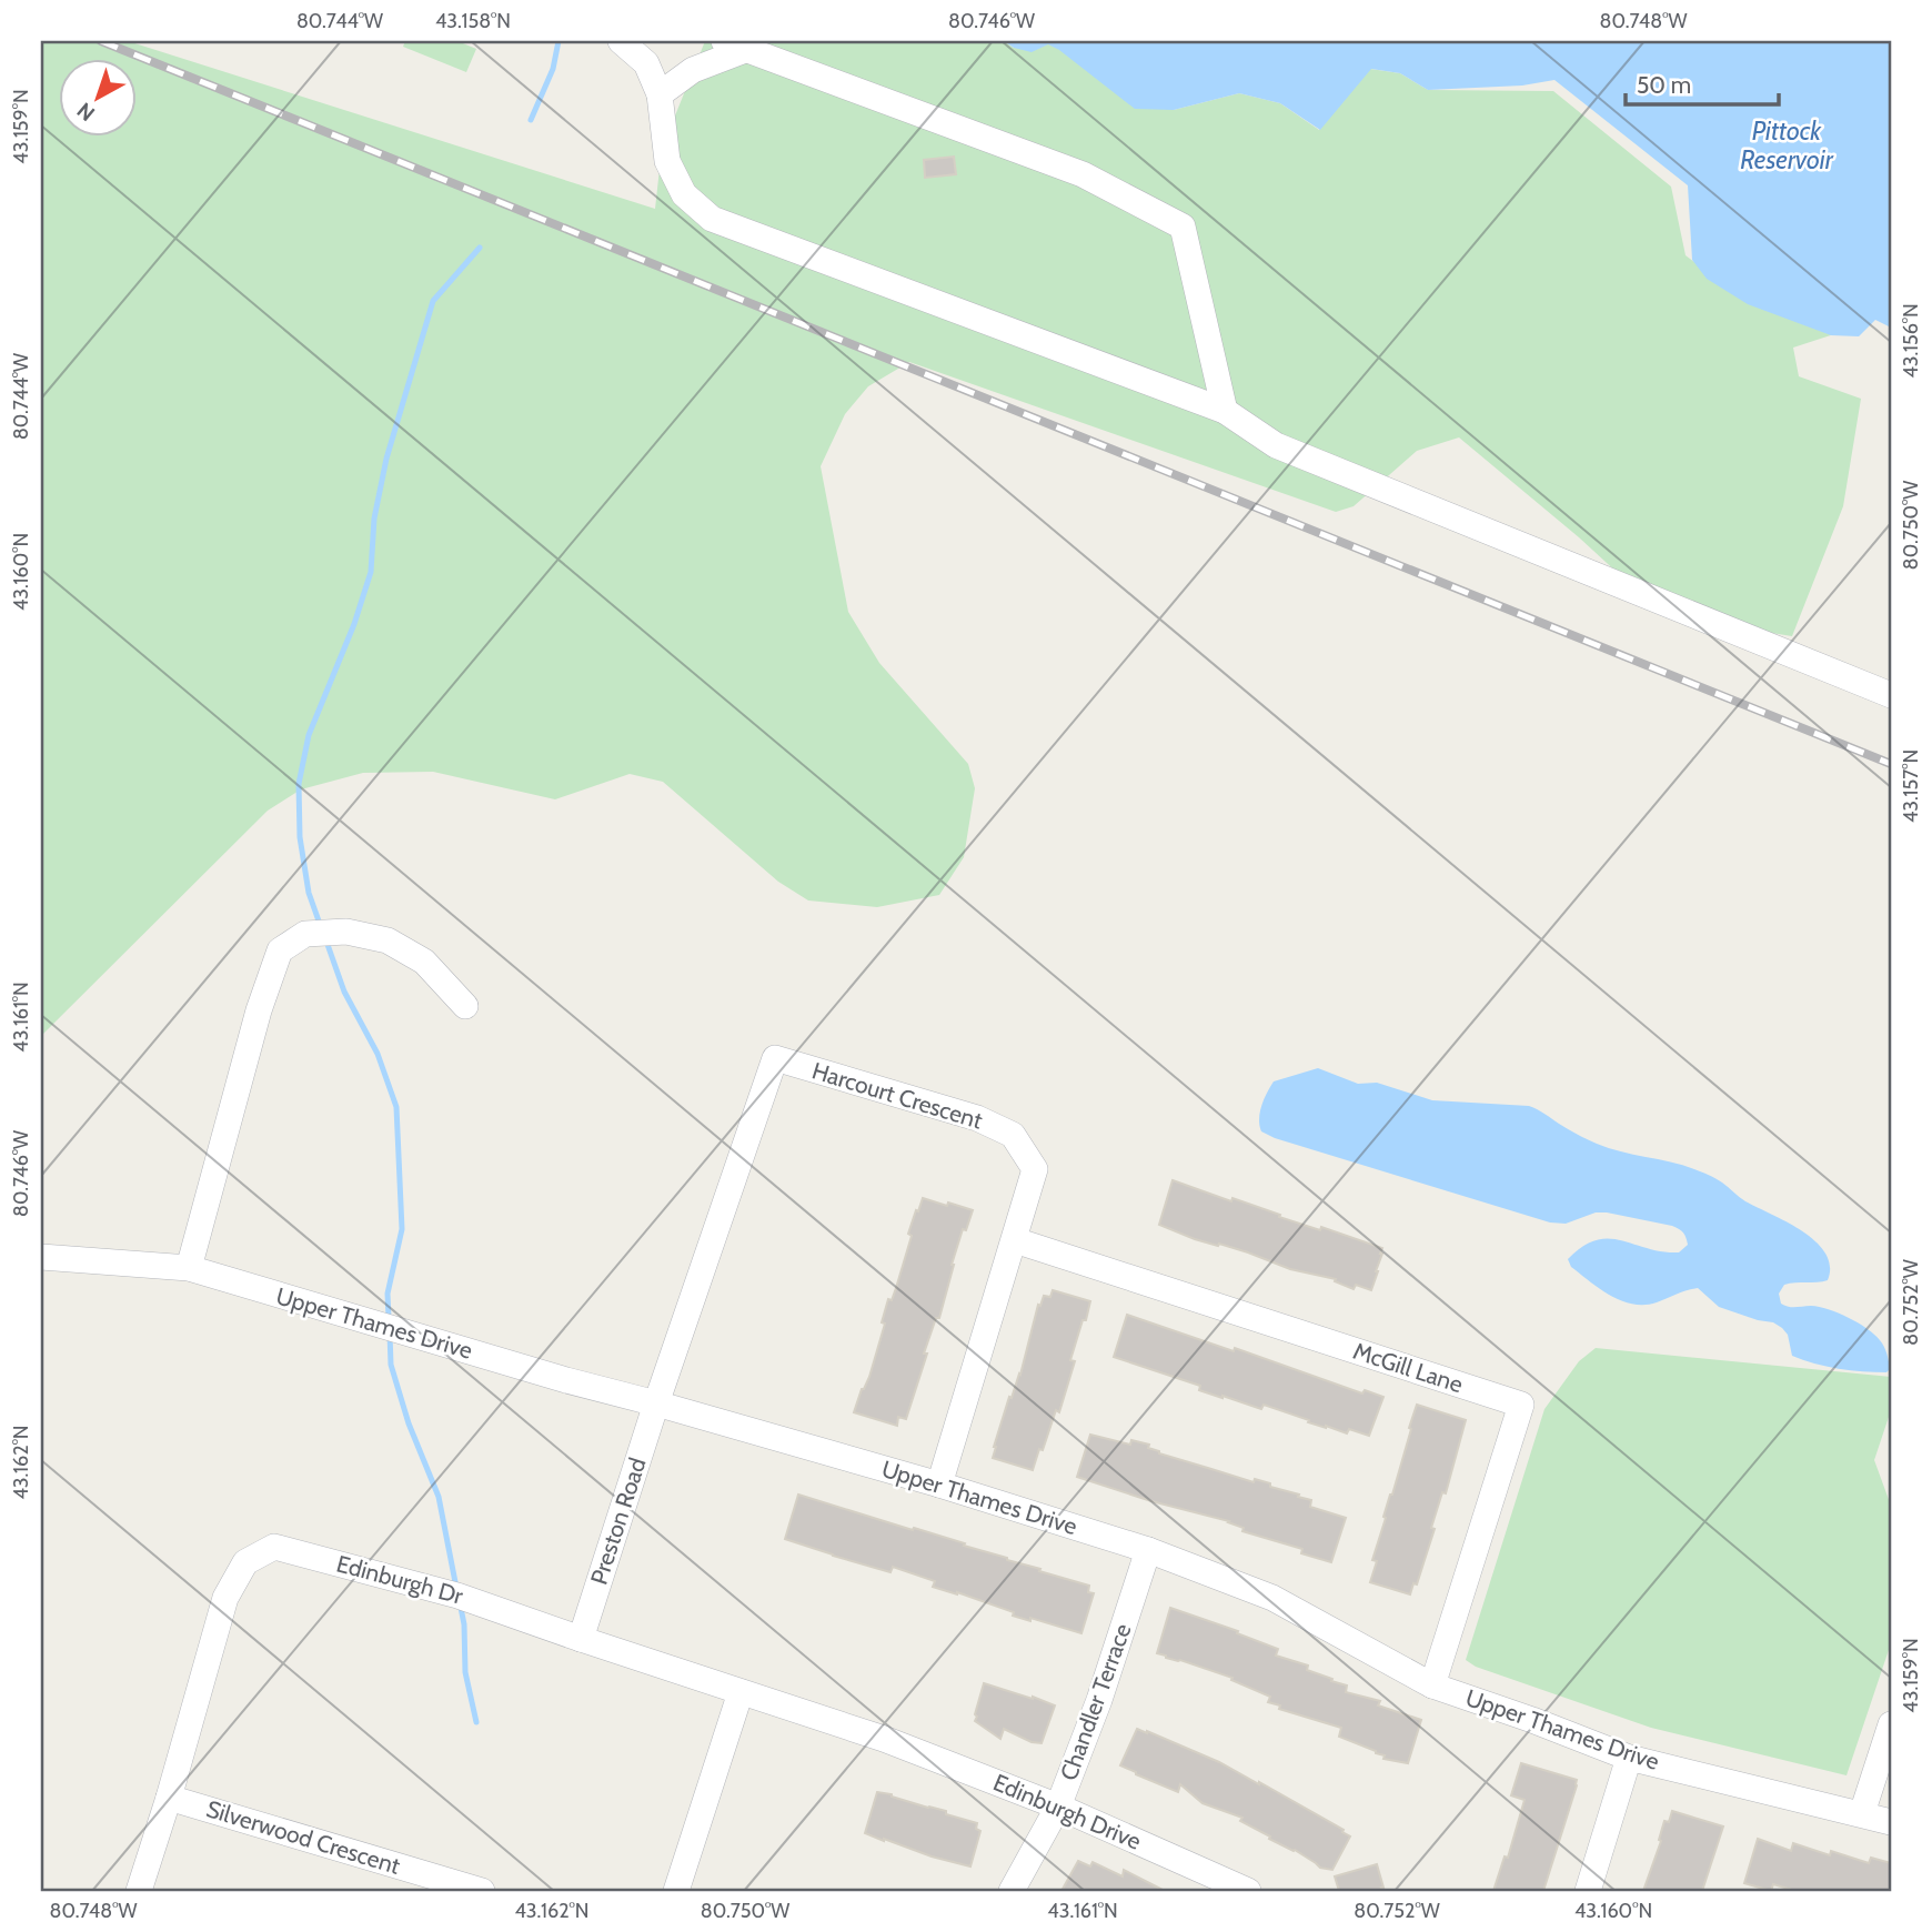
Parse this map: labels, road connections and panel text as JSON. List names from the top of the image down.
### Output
{
  "streets": {
    "street": [
      "Harcourt Crescent",
      "Upper Thames Drive",
      "McGill Lane",
      "Preston Road",
      "Edinburgh Dr",
      "Chandler Terrace",
      "Edinburgh Drive",
      "Silverwood Crescent"
    ]
  },
  "crossings": [
    ["Harcourt Crescent", "Upper Thames Drive"],
    ["Harcourt Crescent", "McGill Lane"],
    ["Harcourt Crescent", "Preston Road"],
    ["Upper Thames Drive", "McGill Lane"],
    ["Upper Thames Drive", "Preston Road"],
    ["Upper Thames Drive", "Chandler Terrace"],
    ["Preston Road", "Edinburgh Dr"],
    ["Edinburgh Dr", "Edinburgh Drive"],
    ["Edinburgh Dr", "Silverwood Crescent"],
    ["Chandler Terrace", "Edinburgh Drive"]
  ],
  "water": ["Pittock Reservoir"],
  "scale_bar": "50 m",
  "north": "bottom left",
  "coordinates": [
    "80.744°W",
    "43.158°N",
    "80.746°W",
    "80.748°W",
    "43.159°N",
    "43.156°N",
    "80.750°W",
    "43.160°N",
    "43.157°N",
    "43.161°N",
    "80.752°W",
    "43.162°N"
  ]
}
